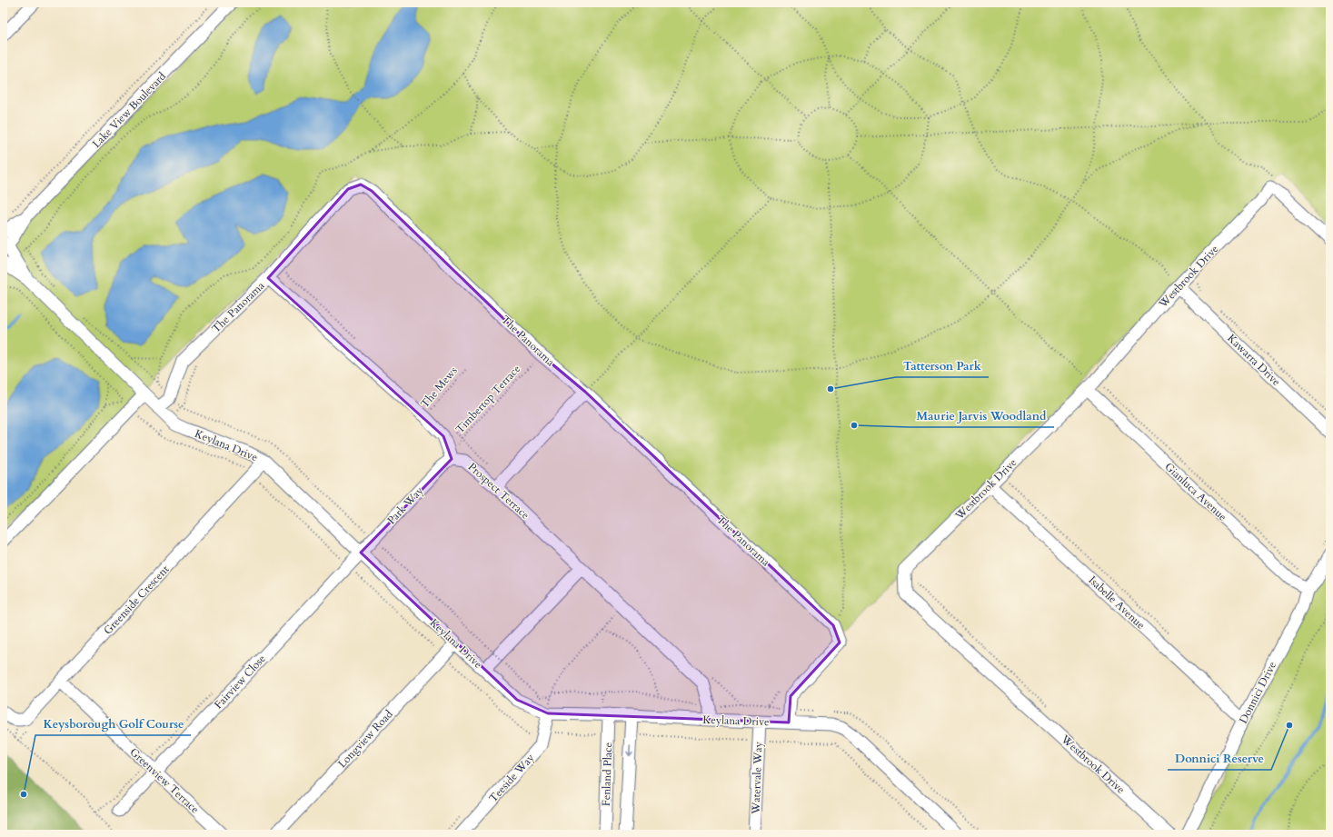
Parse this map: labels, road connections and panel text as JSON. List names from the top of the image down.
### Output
{
  "streets": {
    "street": [
      "Lake View Boulevard",
      "Westbrook Drive",
      "The Panorama",
      "Kawarra Drive",
      "Keylana Drive",
      "Prospect Terrace",
      "Gianluca Avenue",
      "Park Way",
      "Greenside Crescent",
      "Isabelle Avenue",
      "Fairview Close",
      "Donnici Drive",
      "Longview Road",
      "Fenland Place",
      "Teeside Way",
      "Watervale Way",
      "Greenview Terrace"
    ],
    "path": ["The Mews", "Timbertop Terrace"]
  },
  "crossings": [
    ["Lake View Boulevard", "Keylana Drive"],
    ["Westbrook Drive", "Kawarra Drive"],
    ["Westbrook Drive", "Gianluca Avenue"],
    ["Westbrook Drive", "Isabelle Avenue"],
    ["The Panorama", "Timbertop Terrace"],
    ["The Panorama", "Keylana Drive"],
    ["Timbertop Terrace", "Prospect Terrace"],
    ["Timbertop Terrace", "Park Way"],
    ["Keylana Drive", "Prospect Terrace"],
    ["Keylana Drive", "Park Way"],
    ["Keylana Drive", "Greenside Crescent"],
    ["Keylana Drive", "Fairview Close"],
    ["Keylana Drive", "Longview Road"],
    ["Keylana Drive", "Fenland Place"],
    ["Keylana Drive", "Teeside Way"],
    ["Keylana Drive", "Watervale Way"],
    ["Prospect Terrace", "Park Way"],
    ["Gianluca Avenue", "Donnici Drive"],
    ["Park Way", "Fairview Close"],
    ["Greenside Crescent", "Greenview Terrace"],
    ["Isabelle Avenue", "Donnici Drive"],
    ["Fairview Close", "Greenview Terrace"]
  ],
  "places": [
    "Tatterson Park",
    "Maurie Jarvis Woodland",
    "Donnici Reserve",
    "Keysborough Golf Course"
  ]
}
